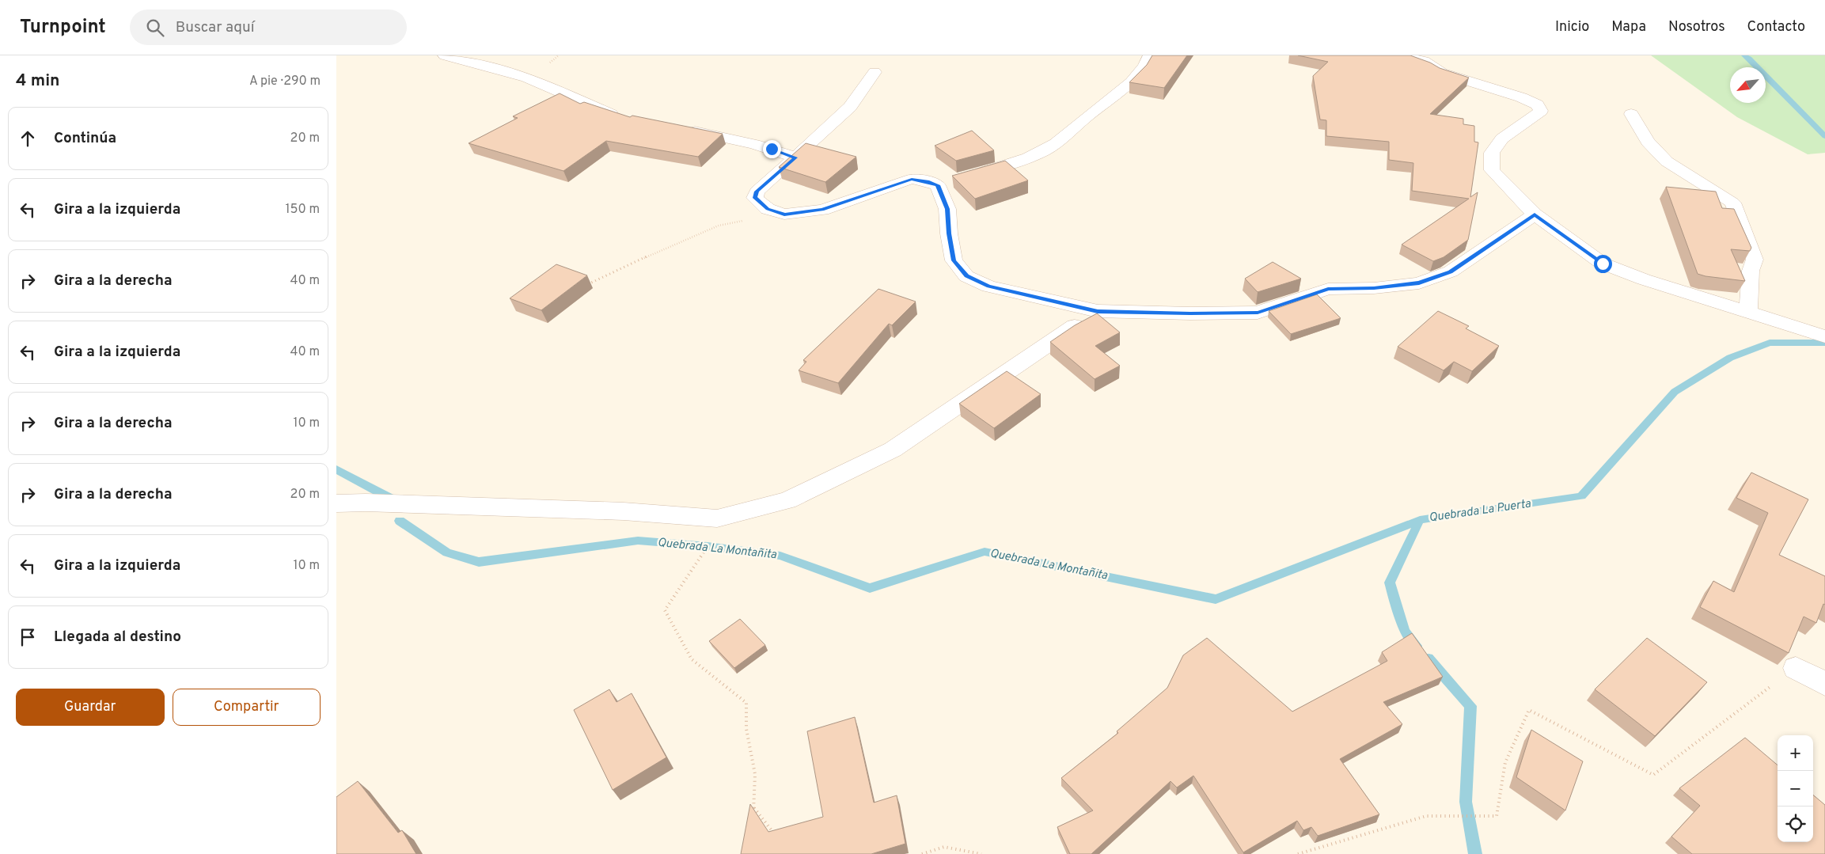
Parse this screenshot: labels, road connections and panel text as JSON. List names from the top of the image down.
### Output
{
  "water": ["Quebrada La Puerta", "Quebrada La Montañita"],
  "north": "bottom left",
  "page": {
    "header": "Turnpoint",
    "search": "Buscar aquí",
    "nav": [
      "Inicio",
      "Mapa",
      "Nosotros",
      "Contacto"
    ],
    "heading": ["4 min", "A pie · 290 m"],
    "list": [
      ["Continúa", "20 m"],
      ["Gira a la izquierda", "150 m"],
      ["Gira a la derecha", "40 m"],
      ["Gira a la izquierda", "40 m"],
      ["Gira a la derecha", "10 m"],
      ["Gira a la derecha", "20 m"],
      ["Gira a la izquierda", "10 m"],
      "Llegada al destino"
    ],
    "buttons": ["Guardar", "Compartir"],
    "map_buttons": ["+", "−"]
  }
}
